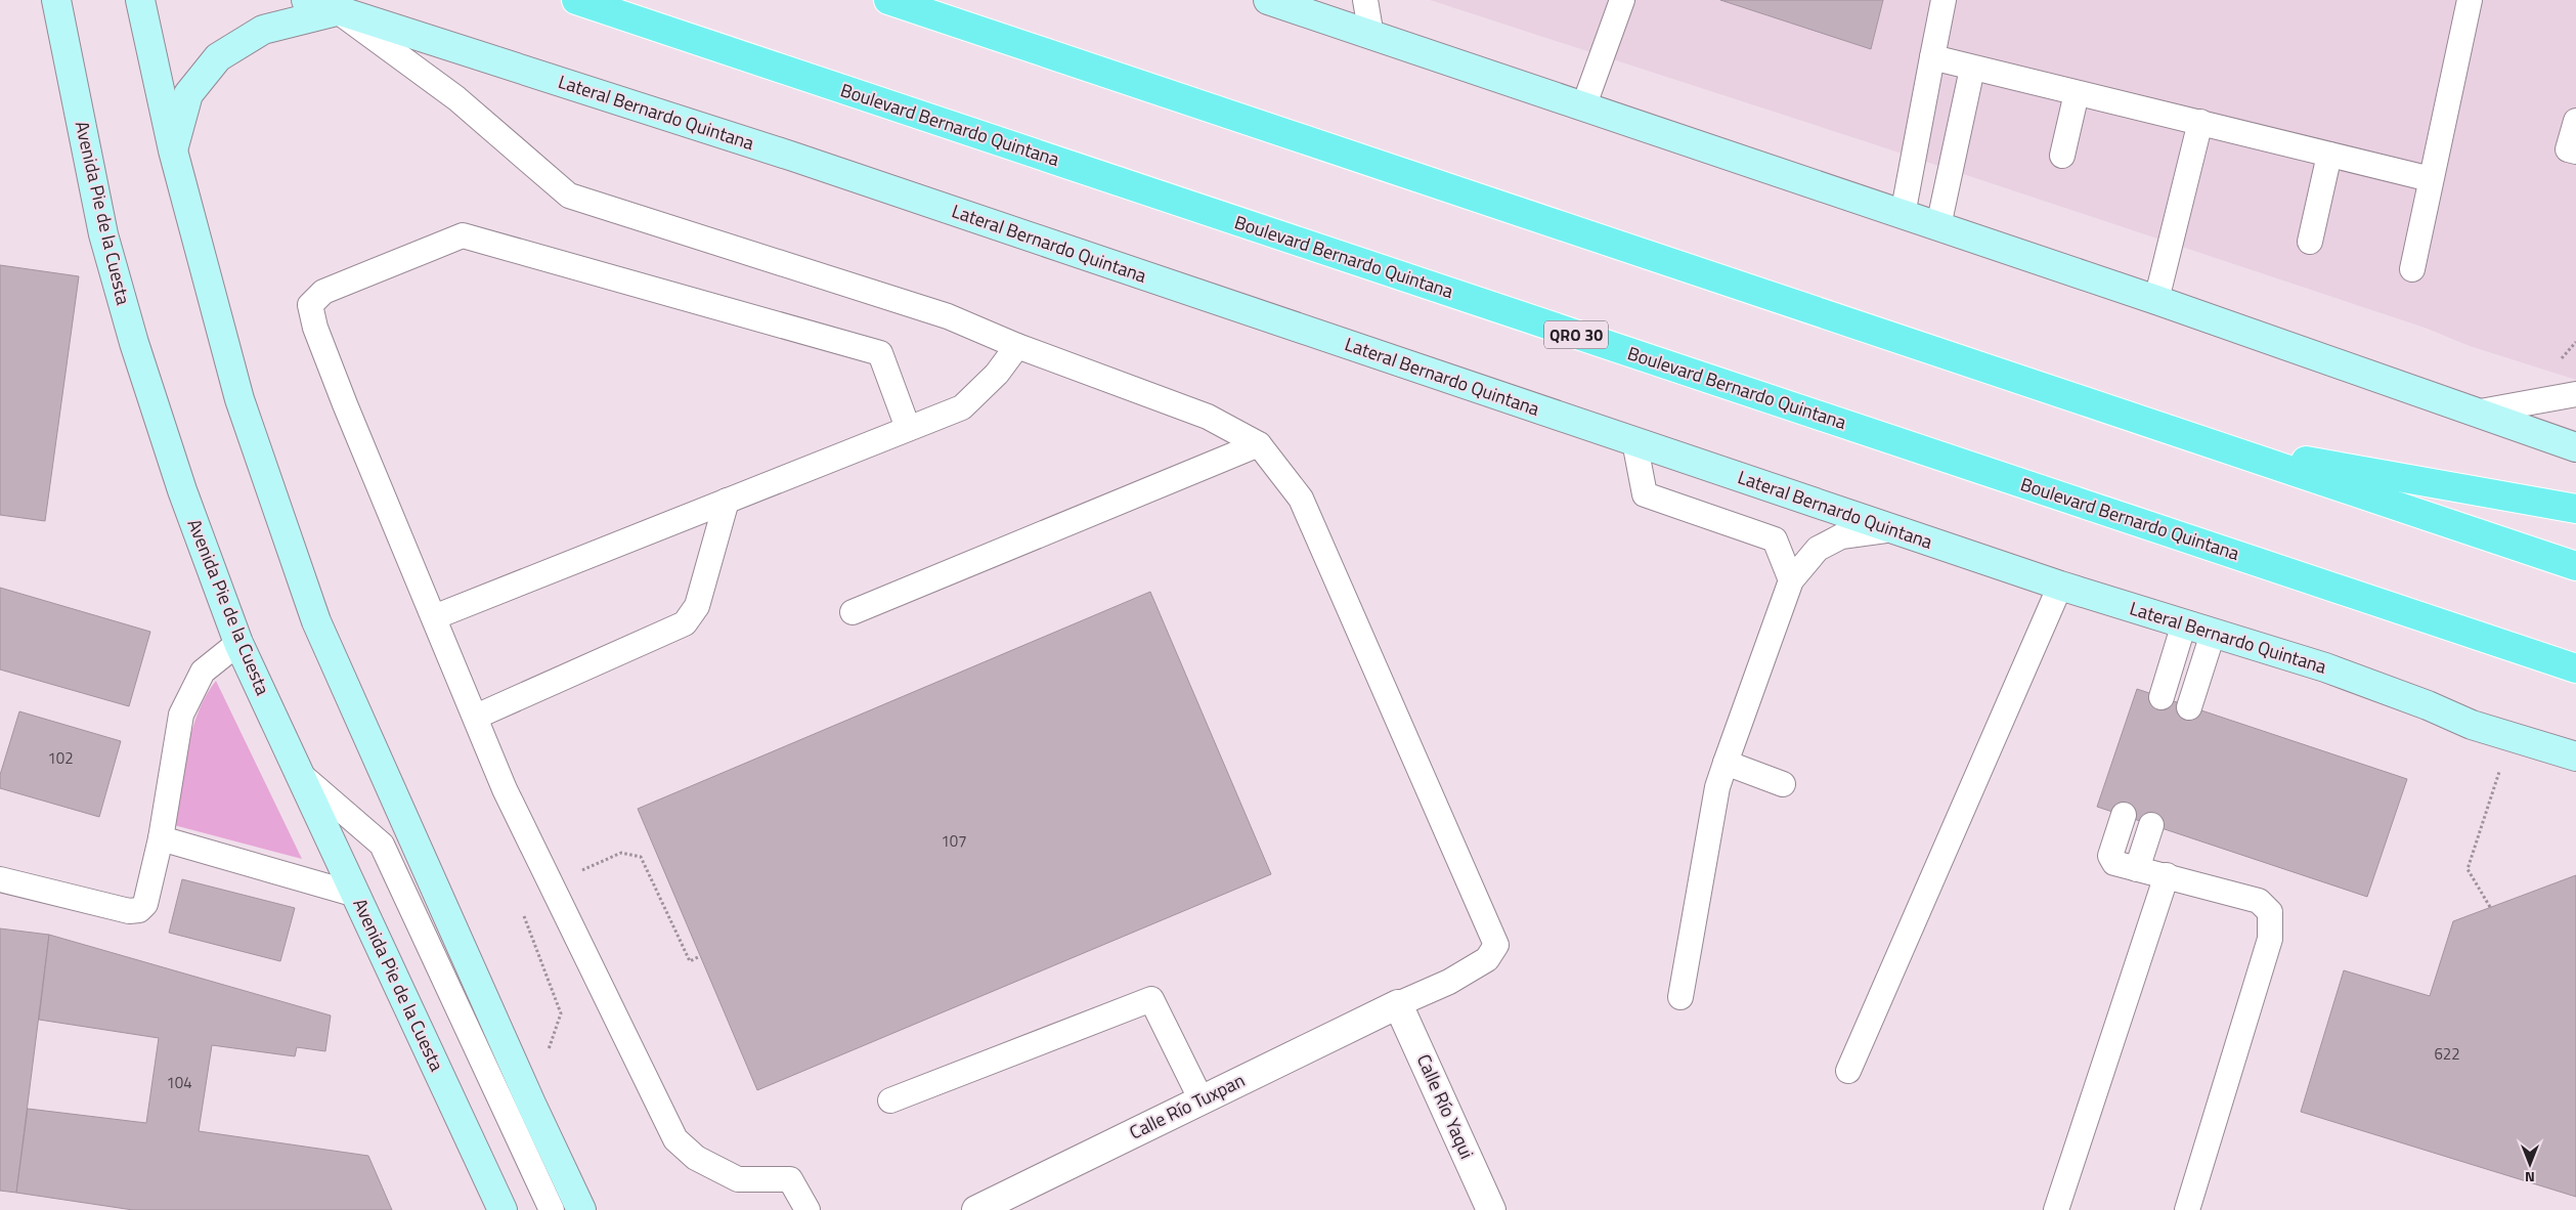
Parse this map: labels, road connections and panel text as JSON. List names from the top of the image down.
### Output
{
  "streets": {
    "main road": ["Boulevard Bernardo Quintana", "QRO 30"],
    "street": [
      "Lateral Bernardo Quintana",
      "Avenida Pie de la Cuesta",
      "Calle Río Tuxpan",
      "Calle Río Yaqui"
    ]
  },
  "crossings": [
    ["Calle Río Tuxpan", "Calle Río Yaqui"]
  ],
  "house_numbers": [
    "102",
    "107",
    "622",
    "104"
  ],
  "north": "bottom"
}
